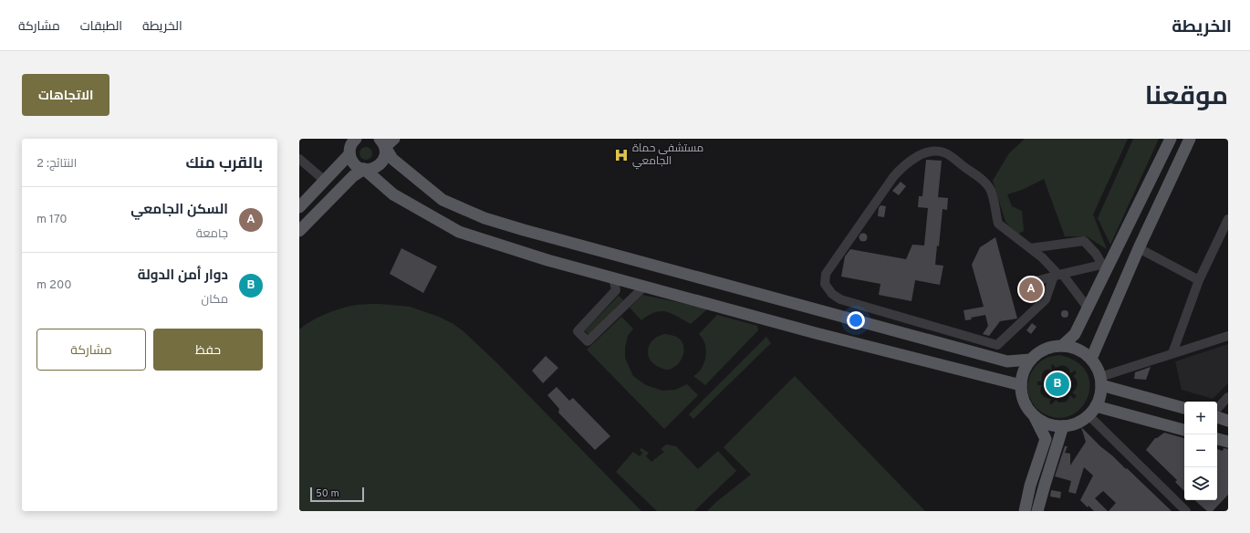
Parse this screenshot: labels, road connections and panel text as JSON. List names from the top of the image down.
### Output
{
  "places": {
    "hospital": ["مستشفى حماة الجامعي"]
  },
  "scale_bar": "50 m",
  "page": {
    "header": "الخريطة",
    "nav": ["الخريطة", "الطبقات", "مشاركة"],
    "title": "موقعنا",
    "buttons": [
      "الاتجاهات",
      ["حفظ", "مشاركة"]
    ],
    "heading": ["بالقرب منك", "النتائج: 2"],
    "list": [
      {
        "mark": "A",
        "name": "السكن الجامعي",
        "note": "جامعة",
        "value": "170 m"
      },
      {
        "mark": "B",
        "name": "دوار أمن الدولة",
        "note": "مكان",
        "value": "200 m"
      }
    ],
    "pins": ["A", "B"],
    "map_buttons": ["+", "−"],
    "scale": "50 m"
  }
}
